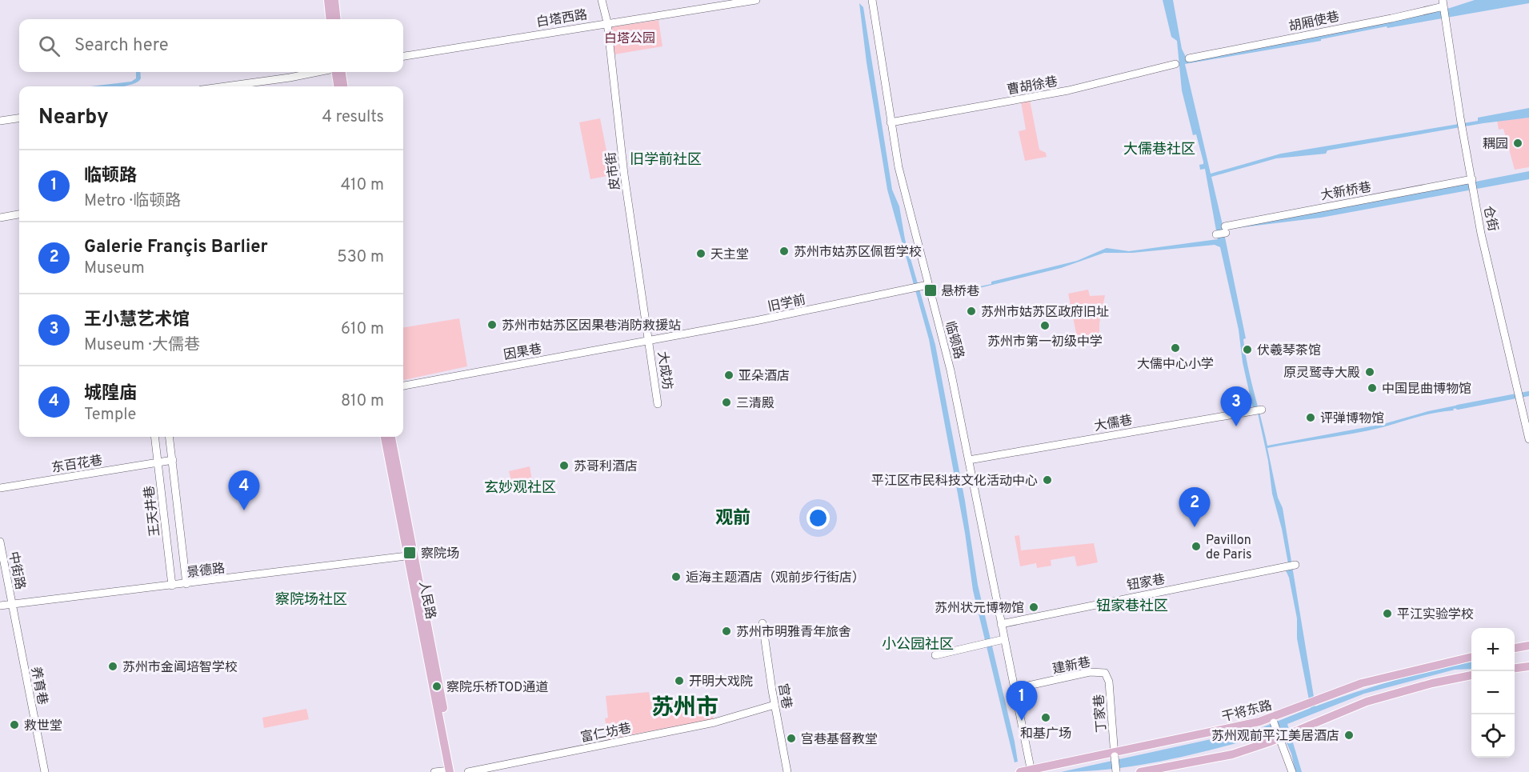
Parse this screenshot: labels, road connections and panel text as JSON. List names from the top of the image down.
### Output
{
  "streets": {
    "main road": ["人民路", "干将东路"],
    "street": [
      "白塔西路",
      "胡厢使巷",
      "曹胡徐巷",
      "皮市街",
      "大新桥巷",
      "仓街",
      "旧学前",
      "临顿路",
      "因果巷",
      "大成坊",
      "大儒巷",
      "东百花巷",
      "王天井巷",
      "景德路",
      "中街路",
      "钮家巷",
      "建新巷",
      "养育巷",
      "宫巷",
      "丁家巷",
      "富仁坊巷"
    ]
  },
  "crossings": [
    ["白塔西路", "皮市街"],
    ["胡厢使巷", "仓街"],
    ["曹胡徐巷", "临顿路"],
    ["皮市街", "旧学前"],
    ["皮市街", "因果巷"],
    ["皮市街", "大成坊"],
    ["大新桥巷", "仓街"],
    ["旧学前", "临顿路"],
    ["旧学前", "因果巷"],
    ["旧学前", "大成坊"],
    ["临顿路", "大儒巷"],
    ["临顿路", "钮家巷"],
    ["临顿路", "建新巷"],
    ["临顿路", "干将东路"],
    ["因果巷", "大成坊"],
    ["东百花巷", "王天井巷"],
    ["王天井巷", "景德路"],
    ["景德路", "中街路"],
    ["景德路", "人民路"],
    ["景德路", "养育巷"],
    ["中街路", "养育巷"],
    ["建新巷", "丁家巷"],
    ["宫巷", "富仁坊巷"],
    ["干将东路", "丁家巷"]
  ],
  "districts": [
    "大儒巷社区",
    "旧学前社区",
    "玄妙观社区",
    "观前",
    "察院场社区",
    "钮家巷社区",
    "小公园社区",
    "苏州市"
  ],
  "parks": ["白塔公园"],
  "places": {
    "other": [
      "耦园",
      "苏州市姑苏区佩哲学校",
      "天主堂",
      "苏州市姑苏区政府旧址",
      "苏州市姑苏区因果巷消防救援站",
      "苏州市第一初级中学",
      "大儒中心小学",
      "伏羲琴茶馆",
      "原灵鹫寺大殿",
      "亚朵酒店",
      "中国昆曲博物馆",
      "三清殿",
      "评弹博物馆",
      "苏哥利酒店",
      "平江区市民科技文化活动中心",
      "Pavillon de Paris",
      "逅海主题酒店（观前步行街店）",
      "苏州状元博物馆",
      "平江实验学校",
      "苏州市明雅青年旅舍",
      "苏州市金阊培智学校",
      "开明大戏院",
      "察院乐桥TOD通道",
      "和基广场",
      "救世堂",
      "苏州观前平江美居酒店",
      "宫巷基督教堂"
    ],
    "transit": ["悬桥巷", "察院场"]
  },
  "page": {
    "search": "Search here",
    "heading": ["Nearby", "4 results"],
    "list": [
      {
        "mark": "1",
        "name": "临顿路",
        "note": "Metro · 临顿路",
        "value": "410 m"
      },
      {
        "mark": "2",
        "name": "Galerie Françis Barlier",
        "note": "Museum",
        "value": "530 m"
      },
      {
        "mark": "3",
        "name": "王小慧艺术馆",
        "note": "Museum · 大儒巷",
        "value": "610 m"
      },
      {
        "mark": "4",
        "name": "城隍庙",
        "note": "Temple",
        "value": "810 m"
      }
    ],
    "pins": [
      "3",
      "4",
      "2",
      "1"
    ],
    "map_buttons": ["+", "−"]
  }
}
